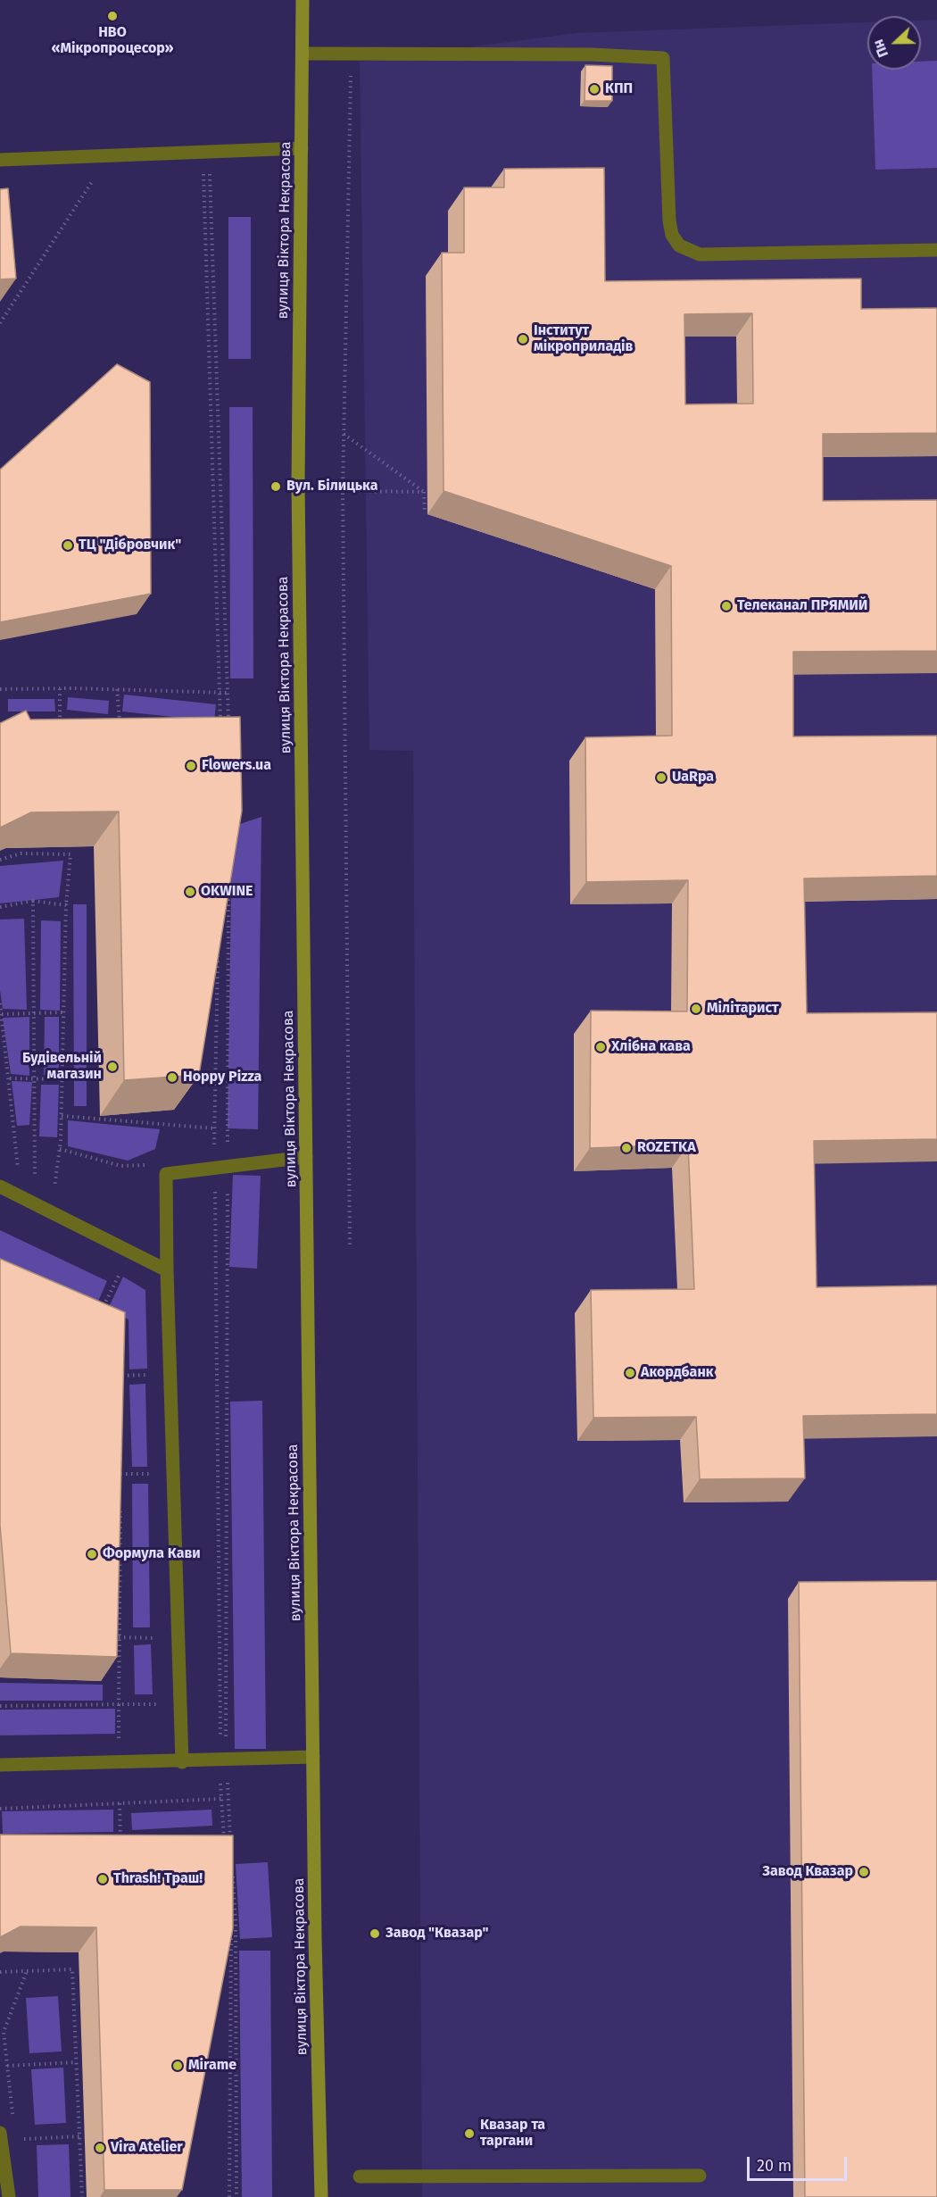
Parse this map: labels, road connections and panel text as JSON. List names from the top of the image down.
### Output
{
  "streets": {
    "main road": ["вулиця Віктора Некрасова"]
  },
  "places": [
    "НВО «Мікропроцесор»",
    "КПП",
    "Інститут мікроприладів",
    "Вул. Білицька",
    "ТЦ \"Дібровчик\"",
    "Телеканал ПРЯМИЙ",
    "Flowers.ua",
    "UaRpa",
    "OKWINE",
    "Мілітарист",
    "Хлібна кава",
    "Будівельній магазин",
    "Hoppy Pizza",
    "ROZETKA",
    "Акордбанк",
    "Формула Кави",
    "Завод Квазар",
    "Thrash! Траш!",
    "Завод \"Квазар\"",
    "Mirame",
    "Квазар та таргани",
    "Vira Atelier"
  ],
  "scale_bar": "20 m",
  "north": "left"
}
